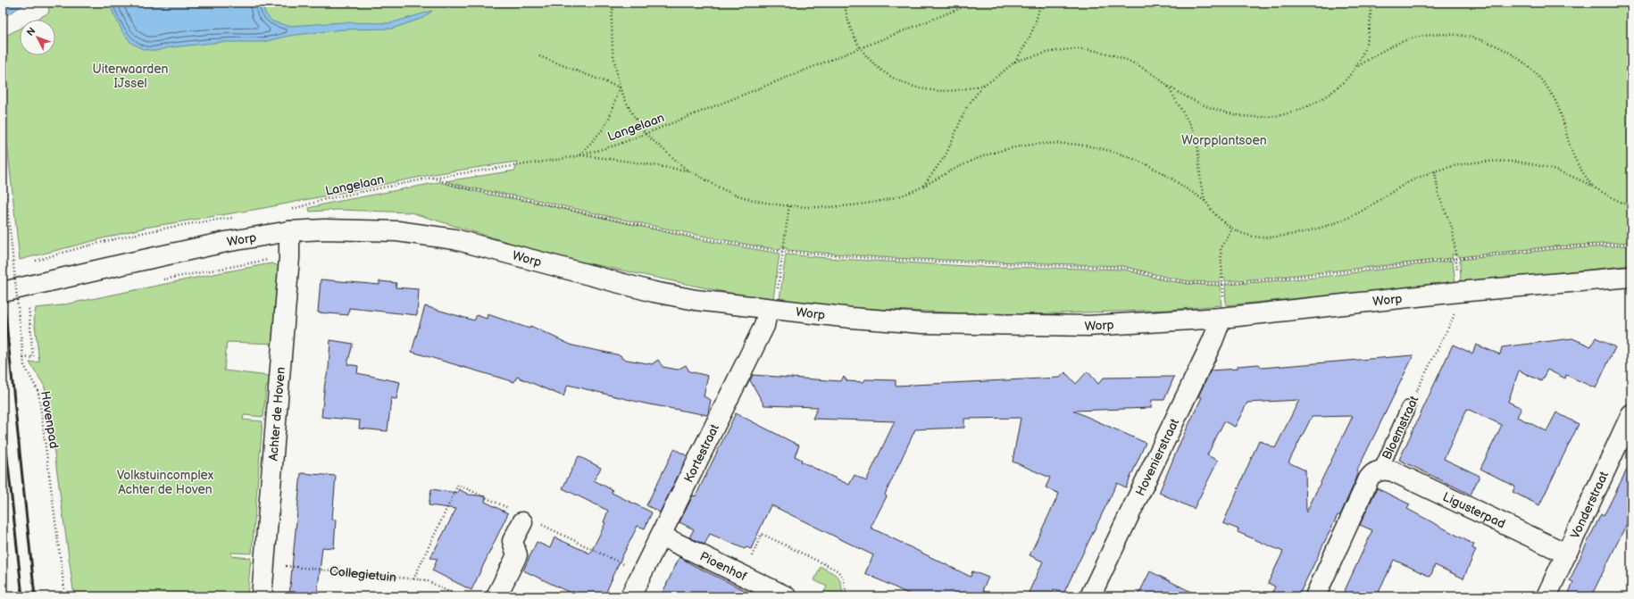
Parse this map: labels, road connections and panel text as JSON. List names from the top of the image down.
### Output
{
  "streets": {
    "street": [
      "Worp",
      "Achter de Hoven",
      "Bloemstraat",
      "Kortestraat",
      "Hovenierstraat",
      "Vonderstraat",
      "Ligusterpad",
      "Pioenhof"
    ],
    "path": ["Langelaan", "Hovenpad", "Collegietuin"]
  },
  "crossings": [
    ["Worp", "Achter de Hoven"],
    ["Worp", "Bloemstraat"],
    ["Worp", "Kortestraat"],
    ["Worp", "Hovenierstraat"],
    ["Achter de Hoven", "Collegietuin"],
    ["Bloemstraat", "Ligusterpad"],
    ["Kortestraat", "Pioenhof"],
    ["Vonderstraat", "Ligusterpad"]
  ],
  "parks": ["Uiterwaarden IJssel", "Worpplantsoen", "Volkstuincomplex Achter de Hoven"],
  "north": "top left"
}
